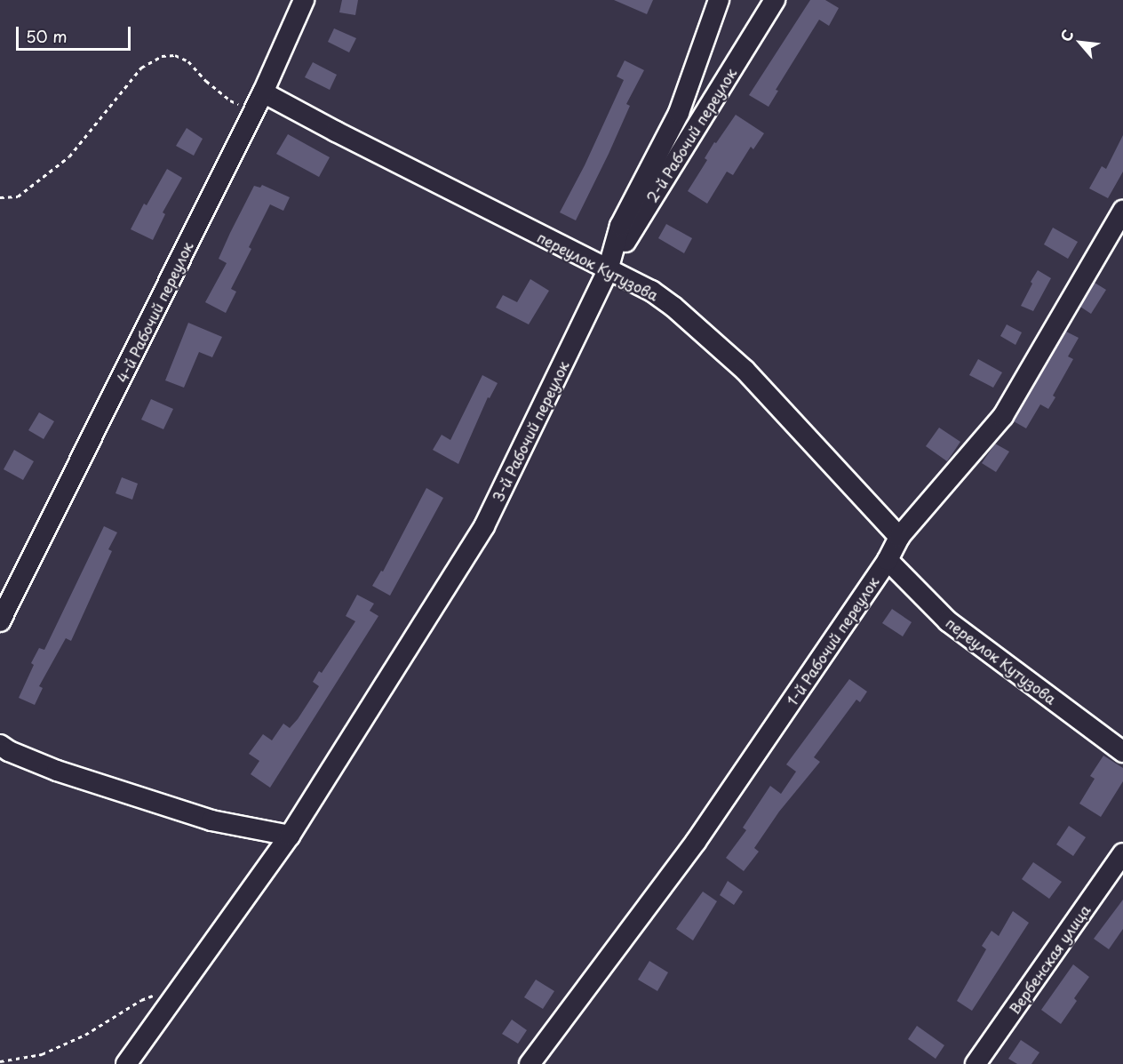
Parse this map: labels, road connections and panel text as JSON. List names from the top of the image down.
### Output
{
  "streets": {
    "street": [
      "2-й Рабочий переулок",
      "переулок Кутузова",
      "4-й Рабочий переулок",
      "3-й Рабочий переулок",
      "1-й Рабочий переулок",
      "Вербенская улица"
    ]
  },
  "crossings": [
    ["2-й Рабочий переулок", "переулок Кутузова"],
    ["2-й Рабочий переулок", "3-й Рабочий переулок"],
    ["переулок Кутузова", "4-й Рабочий переулок"],
    ["переулок Кутузова", "3-й Рабочий переулок"],
    ["переулок Кутузова", "1-й Рабочий переулок"]
  ],
  "scale_bar": "50 m",
  "north": "top left"
}
